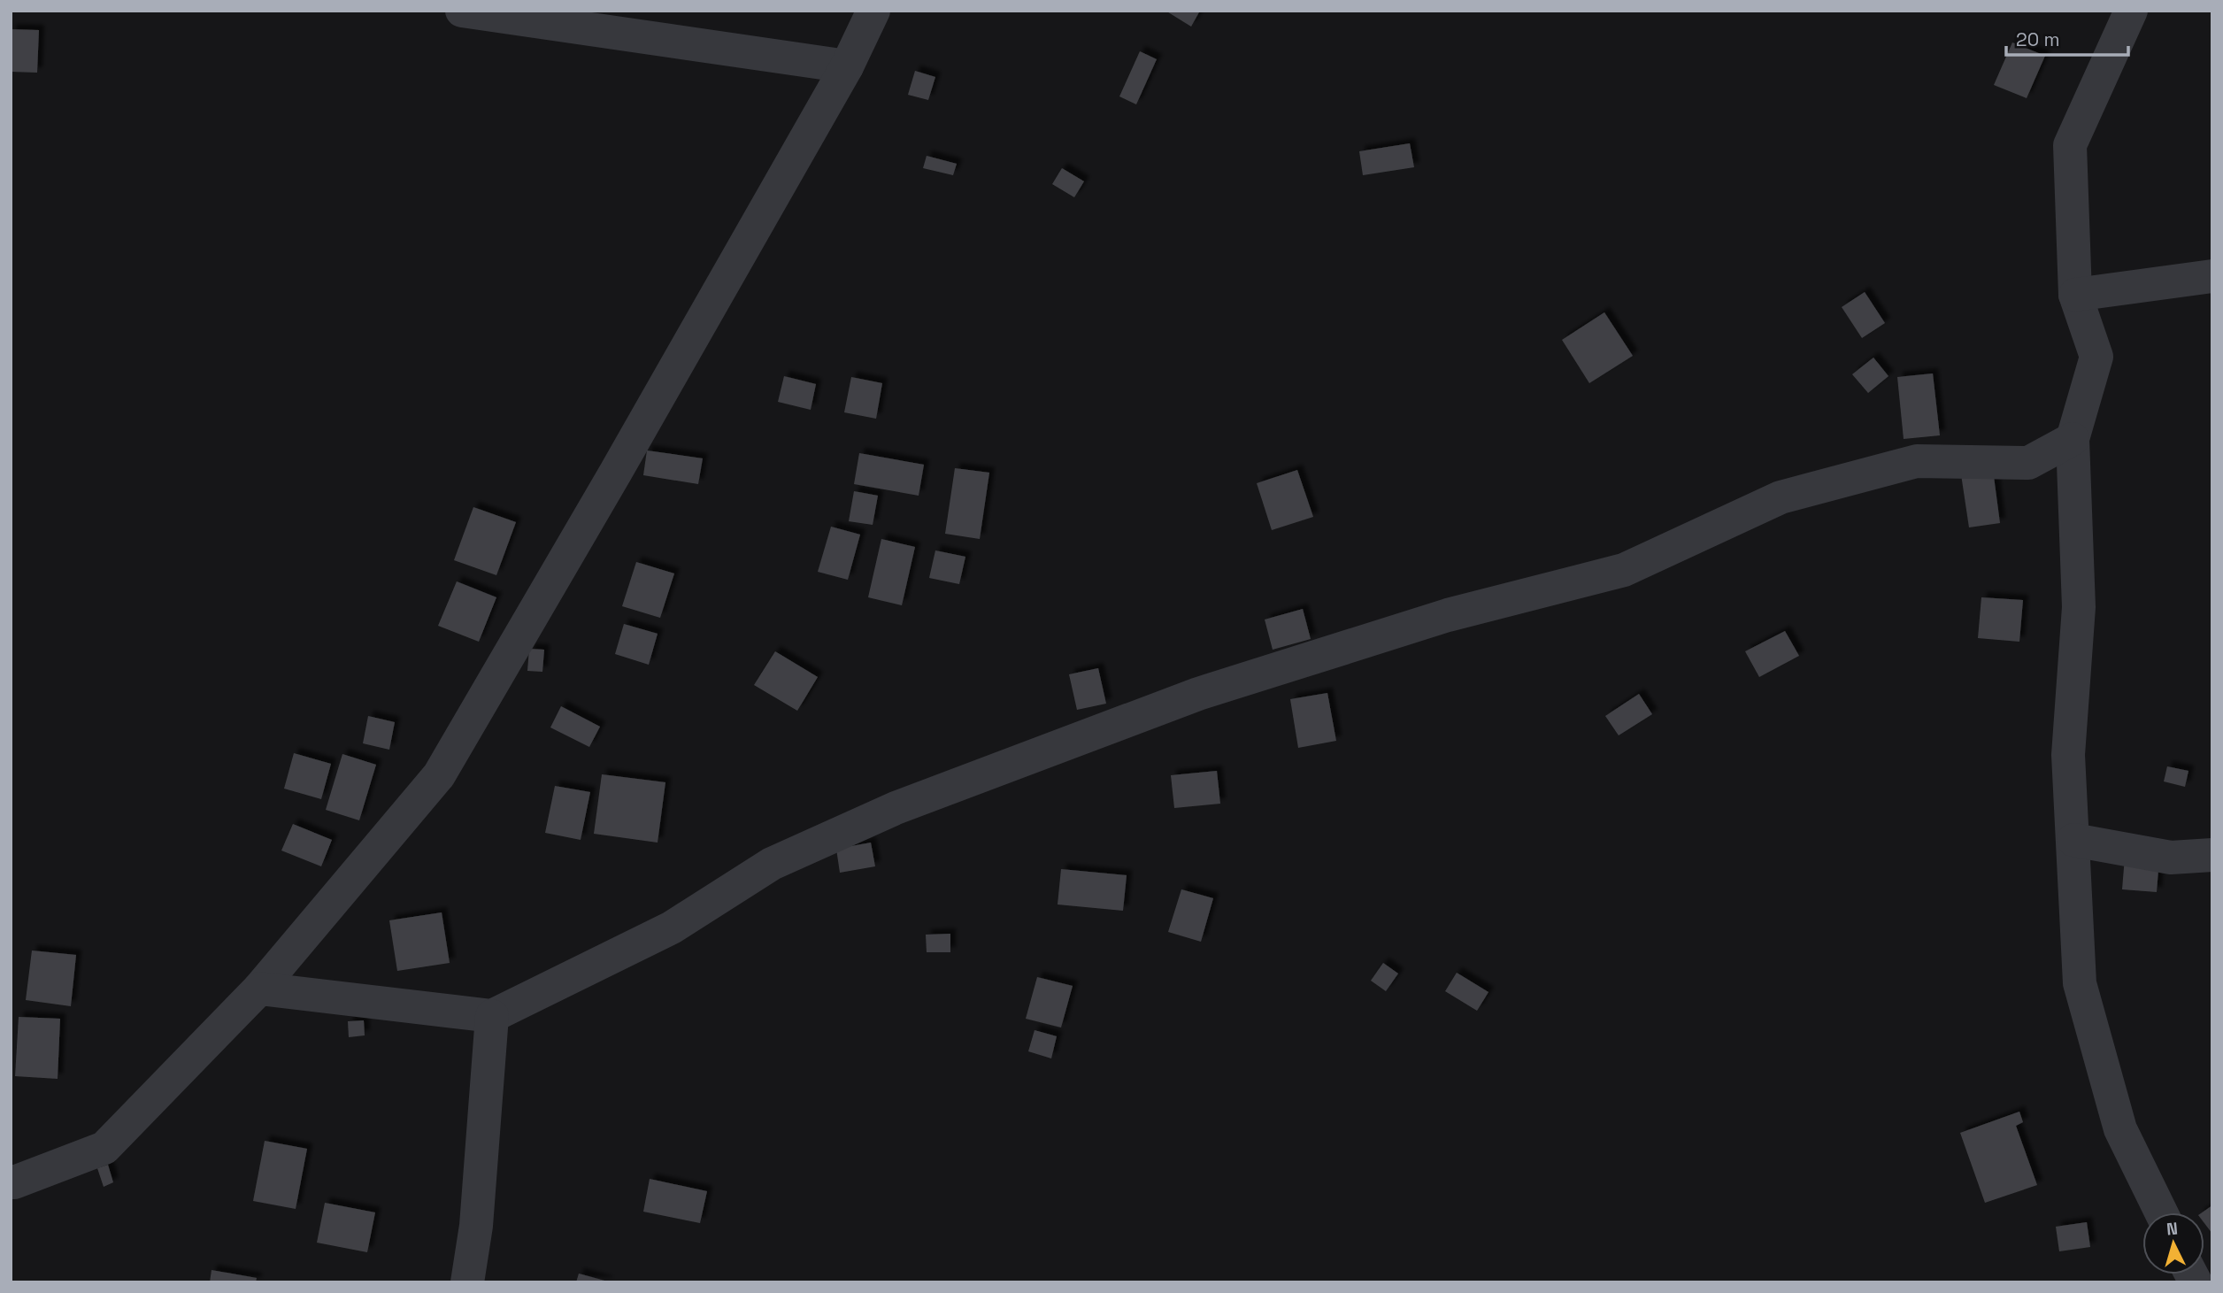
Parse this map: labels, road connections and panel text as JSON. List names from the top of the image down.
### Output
{
  "scale_bar": "20 m",
  "north": "top"
}
